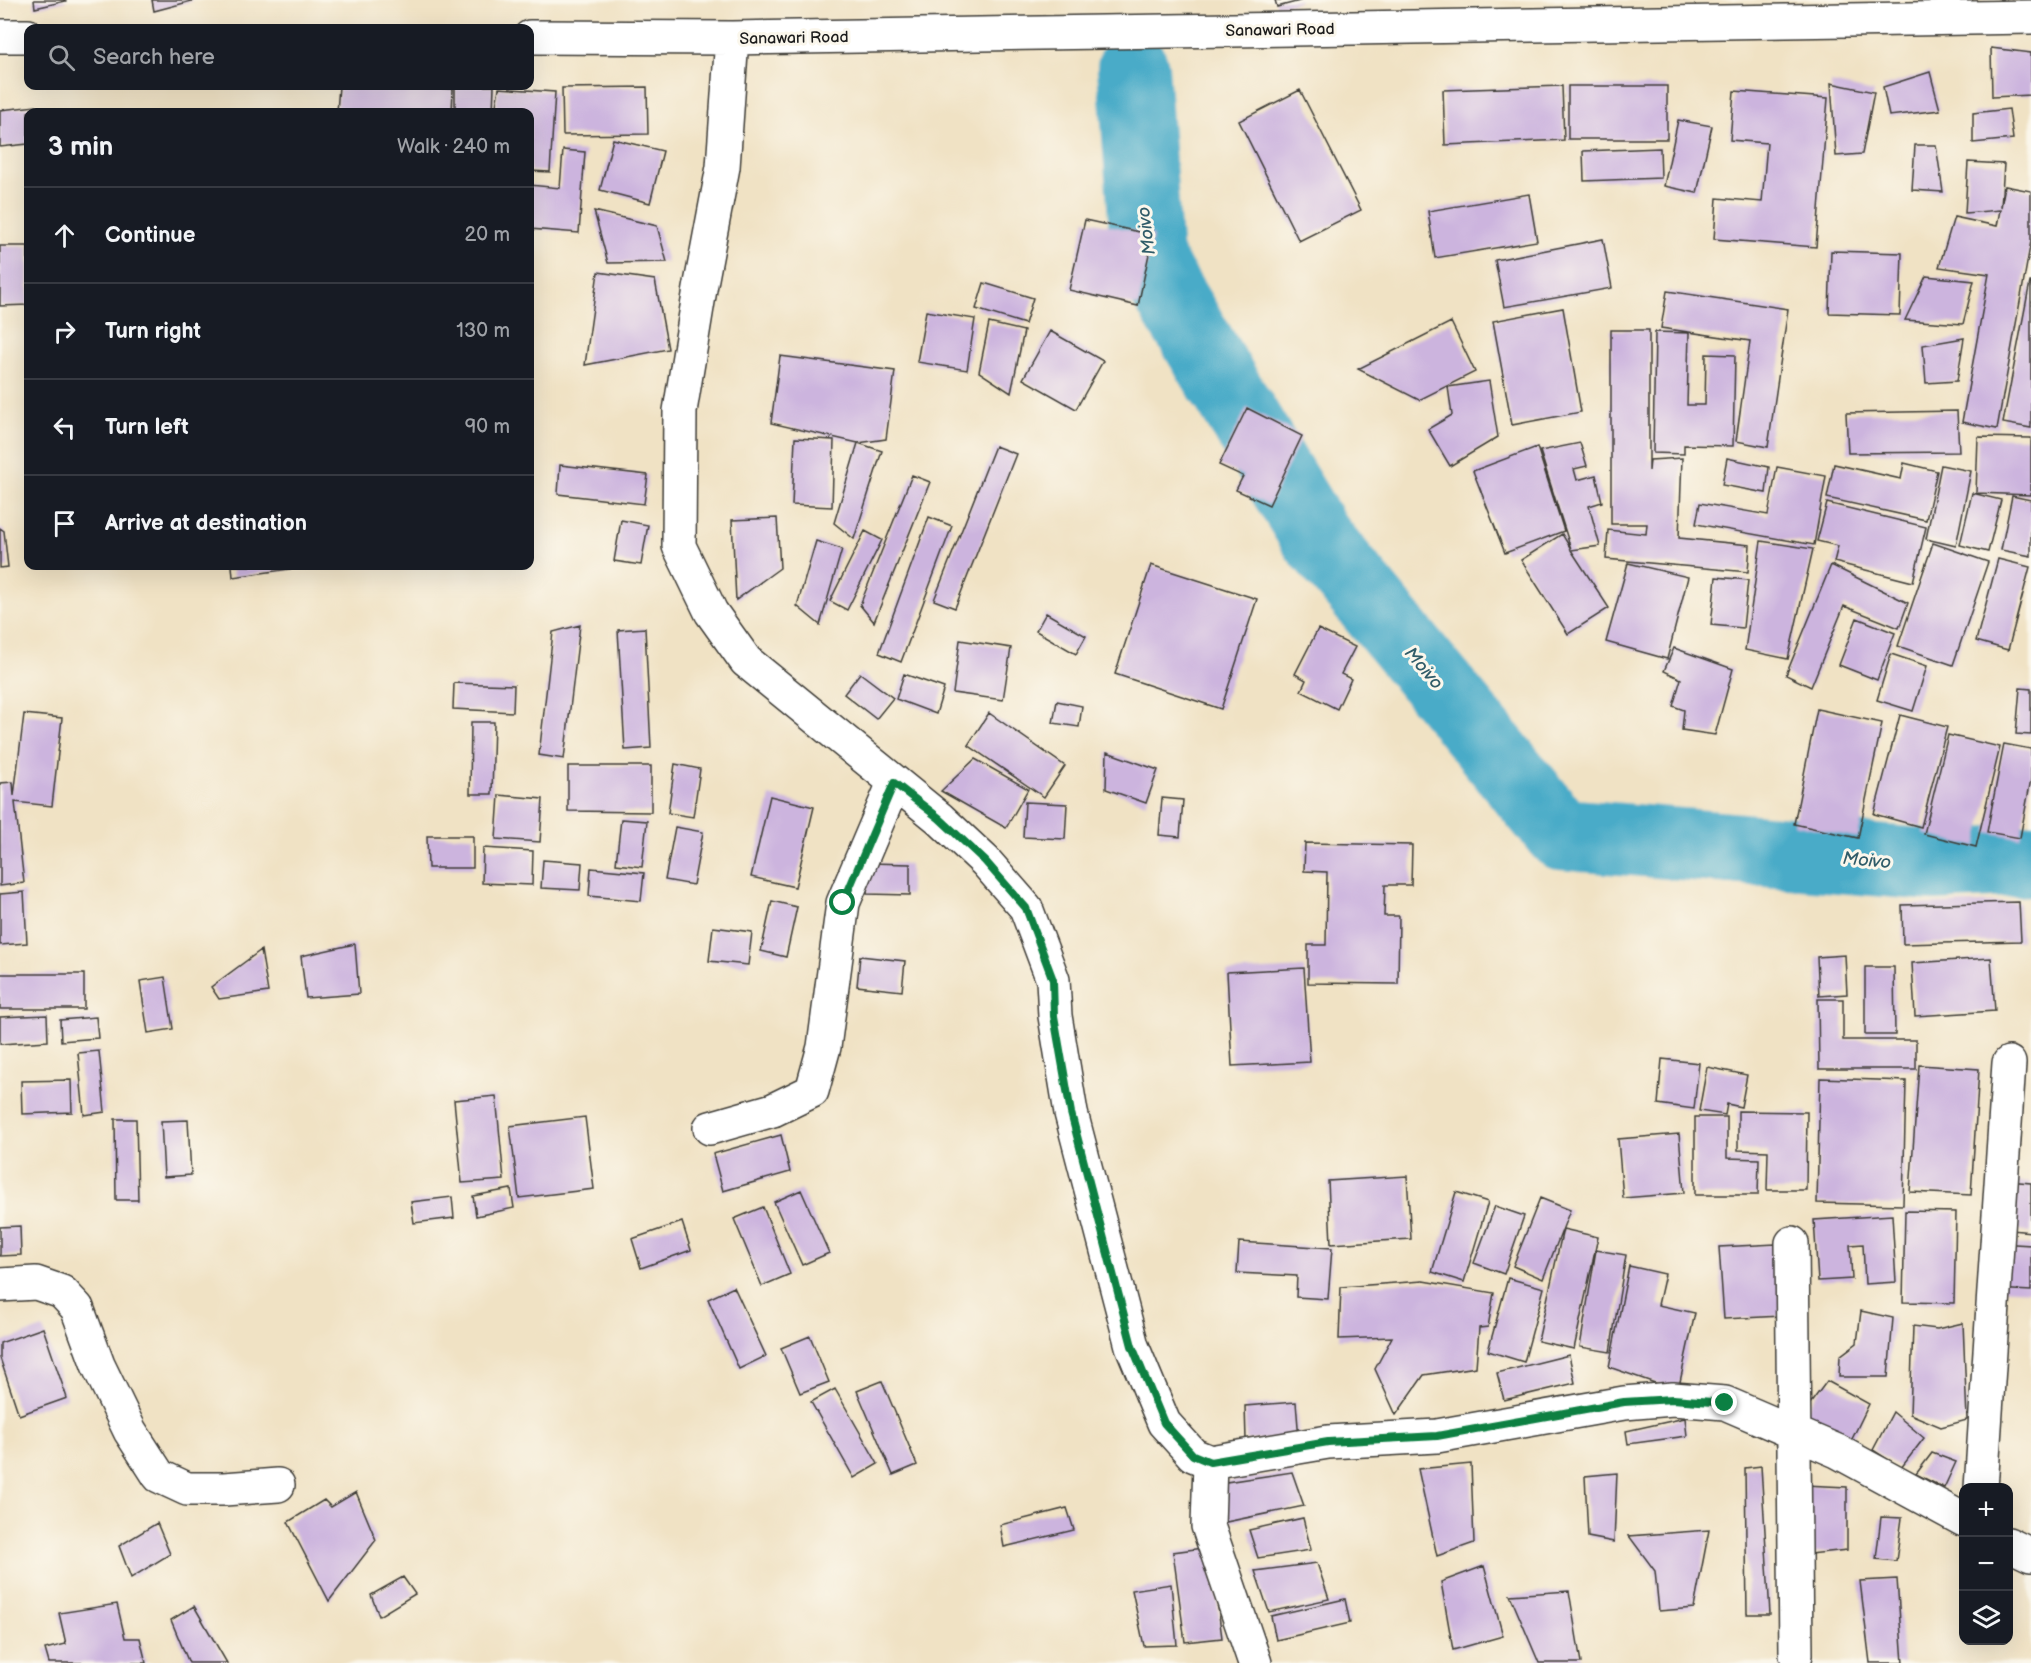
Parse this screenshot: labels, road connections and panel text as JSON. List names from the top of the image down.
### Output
{
  "streets": {
    "street": ["Sanawari Road"]
  },
  "water": ["Moivo"],
  "page": {
    "search": "Search here",
    "heading": ["3 min", "Walk · 240 m"],
    "list": [
      ["Continue", "20 m"],
      ["Turn right", "130 m"],
      ["Turn left", "90 m"],
      "Arrive at destination"
    ],
    "map_buttons": ["+", "−"]
  }
}
